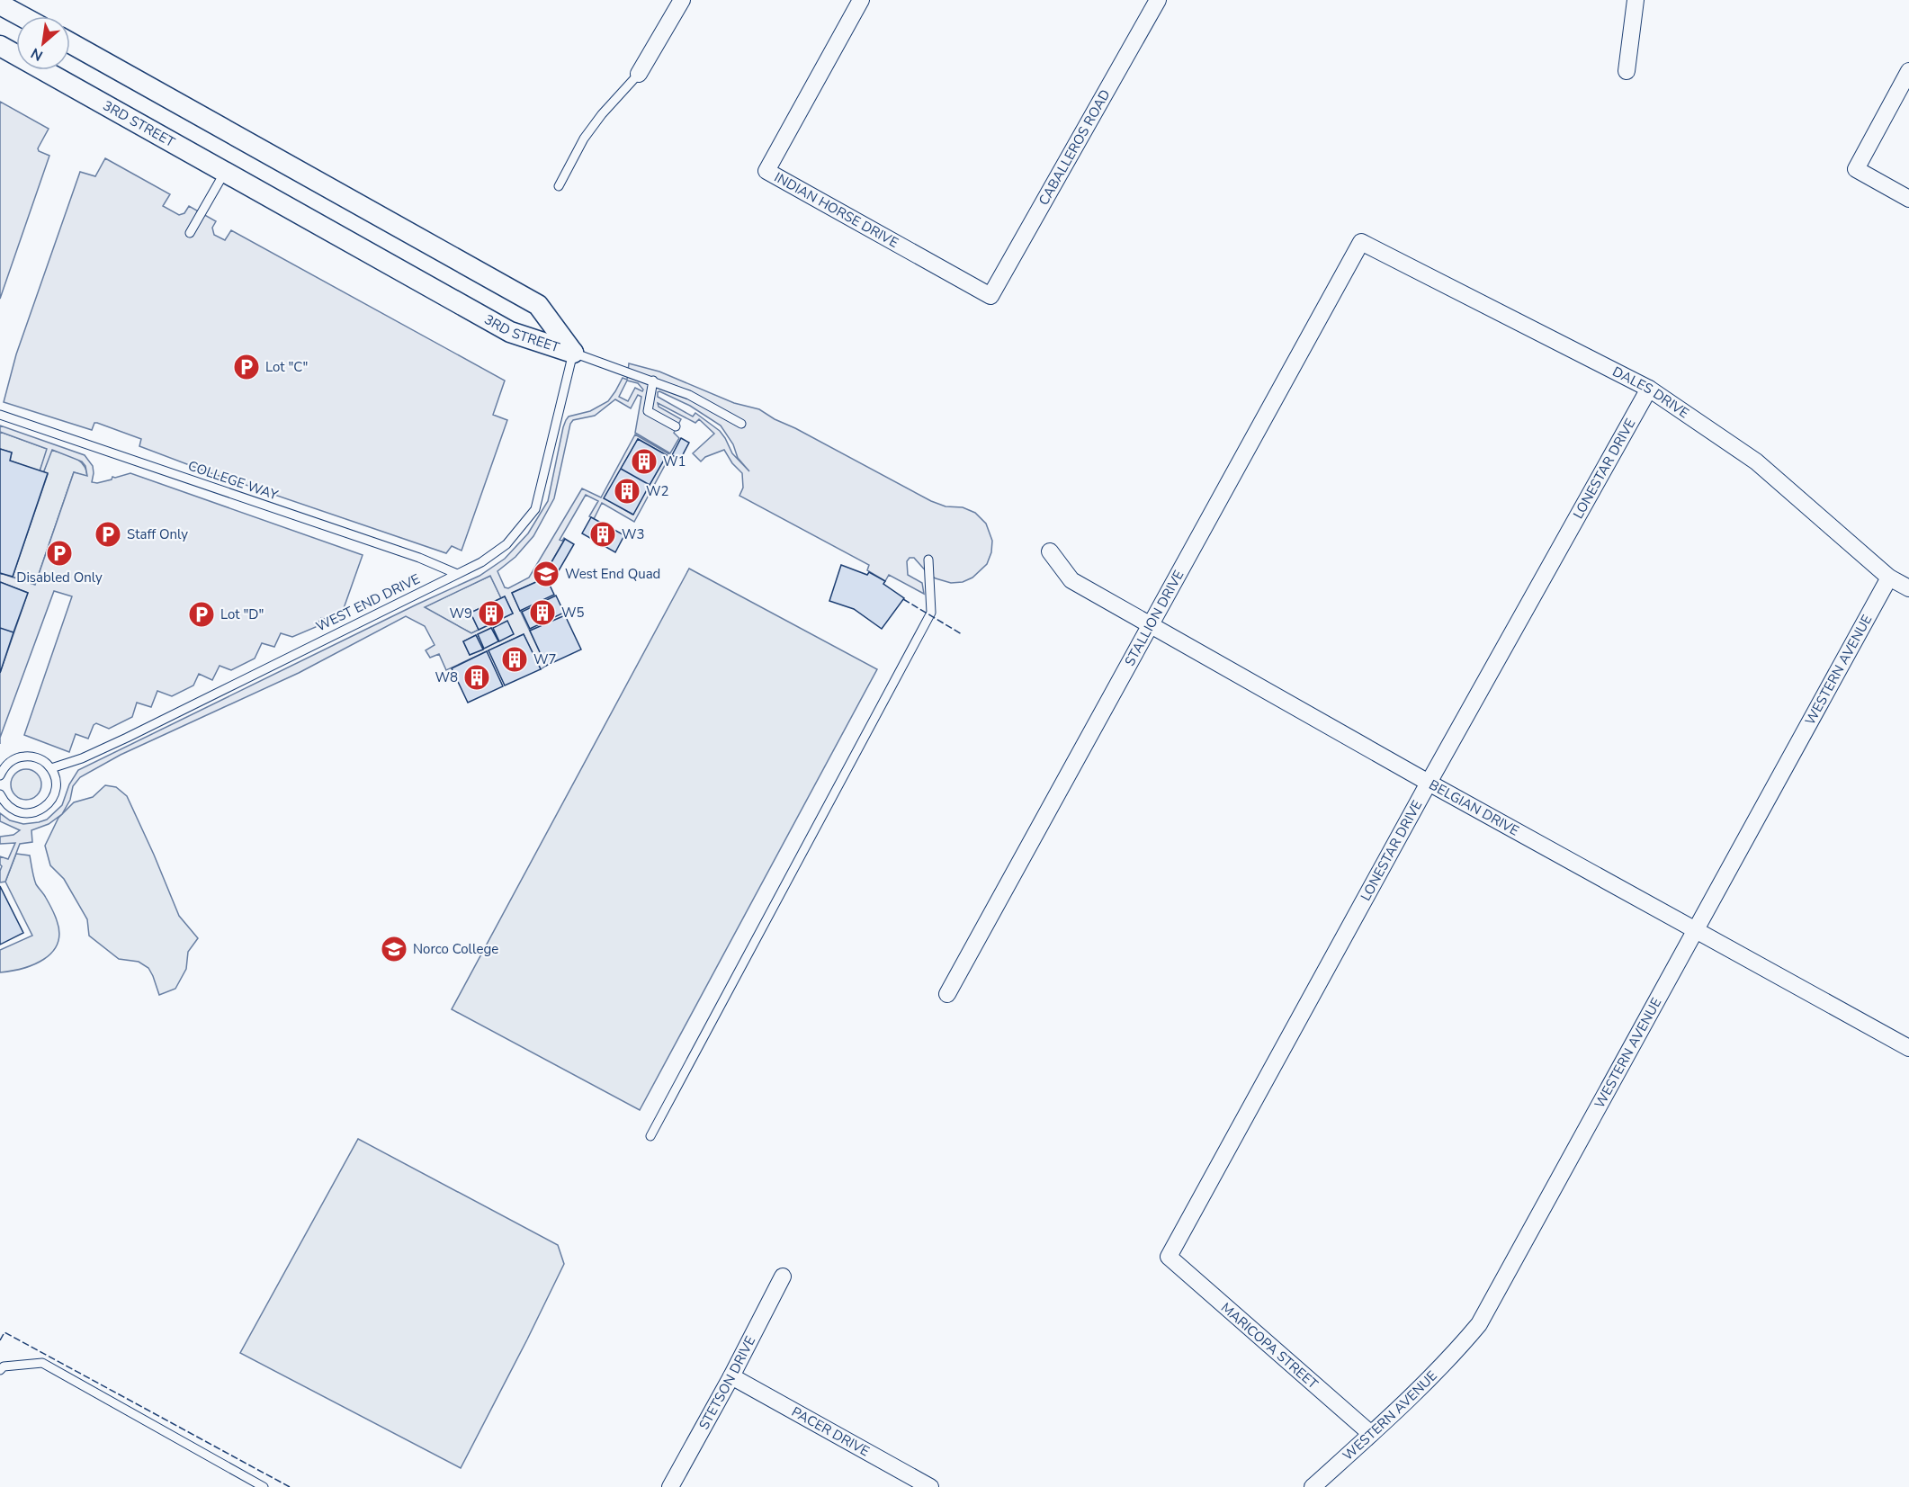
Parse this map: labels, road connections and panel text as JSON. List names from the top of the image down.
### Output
{
  "streets": {
    "street": [
      "3RD STREET",
      "CABALLEROS ROAD",
      "INDIAN HORSE DRIVE",
      "DALES DRIVE",
      "LONESTAR DRIVE",
      "STALLION DRIVE",
      "WESTERN AVENUE",
      "BELGIAN DRIVE",
      "MARICOPA STREET",
      "STETSON DRIVE",
      "PACER DRIVE"
    ],
    "lane": ["COLLEGE WAY", "WEST END DRIVE"]
  },
  "crossings": [
    ["3RD STREET", "WEST END DRIVE"],
    ["CABALLEROS ROAD", "INDIAN HORSE DRIVE"],
    ["DALES DRIVE", "LONESTAR DRIVE"],
    ["DALES DRIVE", "STALLION DRIVE"],
    ["DALES DRIVE", "WESTERN AVENUE"],
    ["LONESTAR DRIVE", "BELGIAN DRIVE"],
    ["LONESTAR DRIVE", "MARICOPA STREET"],
    ["COLLEGE WAY", "WEST END DRIVE"],
    ["STALLION DRIVE", "BELGIAN DRIVE"],
    ["WESTERN AVENUE", "BELGIAN DRIVE"],
    ["WESTERN AVENUE", "MARICOPA STREET"],
    ["STETSON DRIVE", "PACER DRIVE"]
  ],
  "places": {
    "parking": [
      "Lot \"C\"",
      "Staff Only",
      "Disabled Only",
      "Lot \"D\""
    ],
    "building": [
      "W1",
      "W2",
      "W3",
      "W5",
      "W9",
      "W7",
      "W8"
    ],
    "school or university": ["West End Quad", "Norco College"]
  },
  "north": "bottom left"
}
